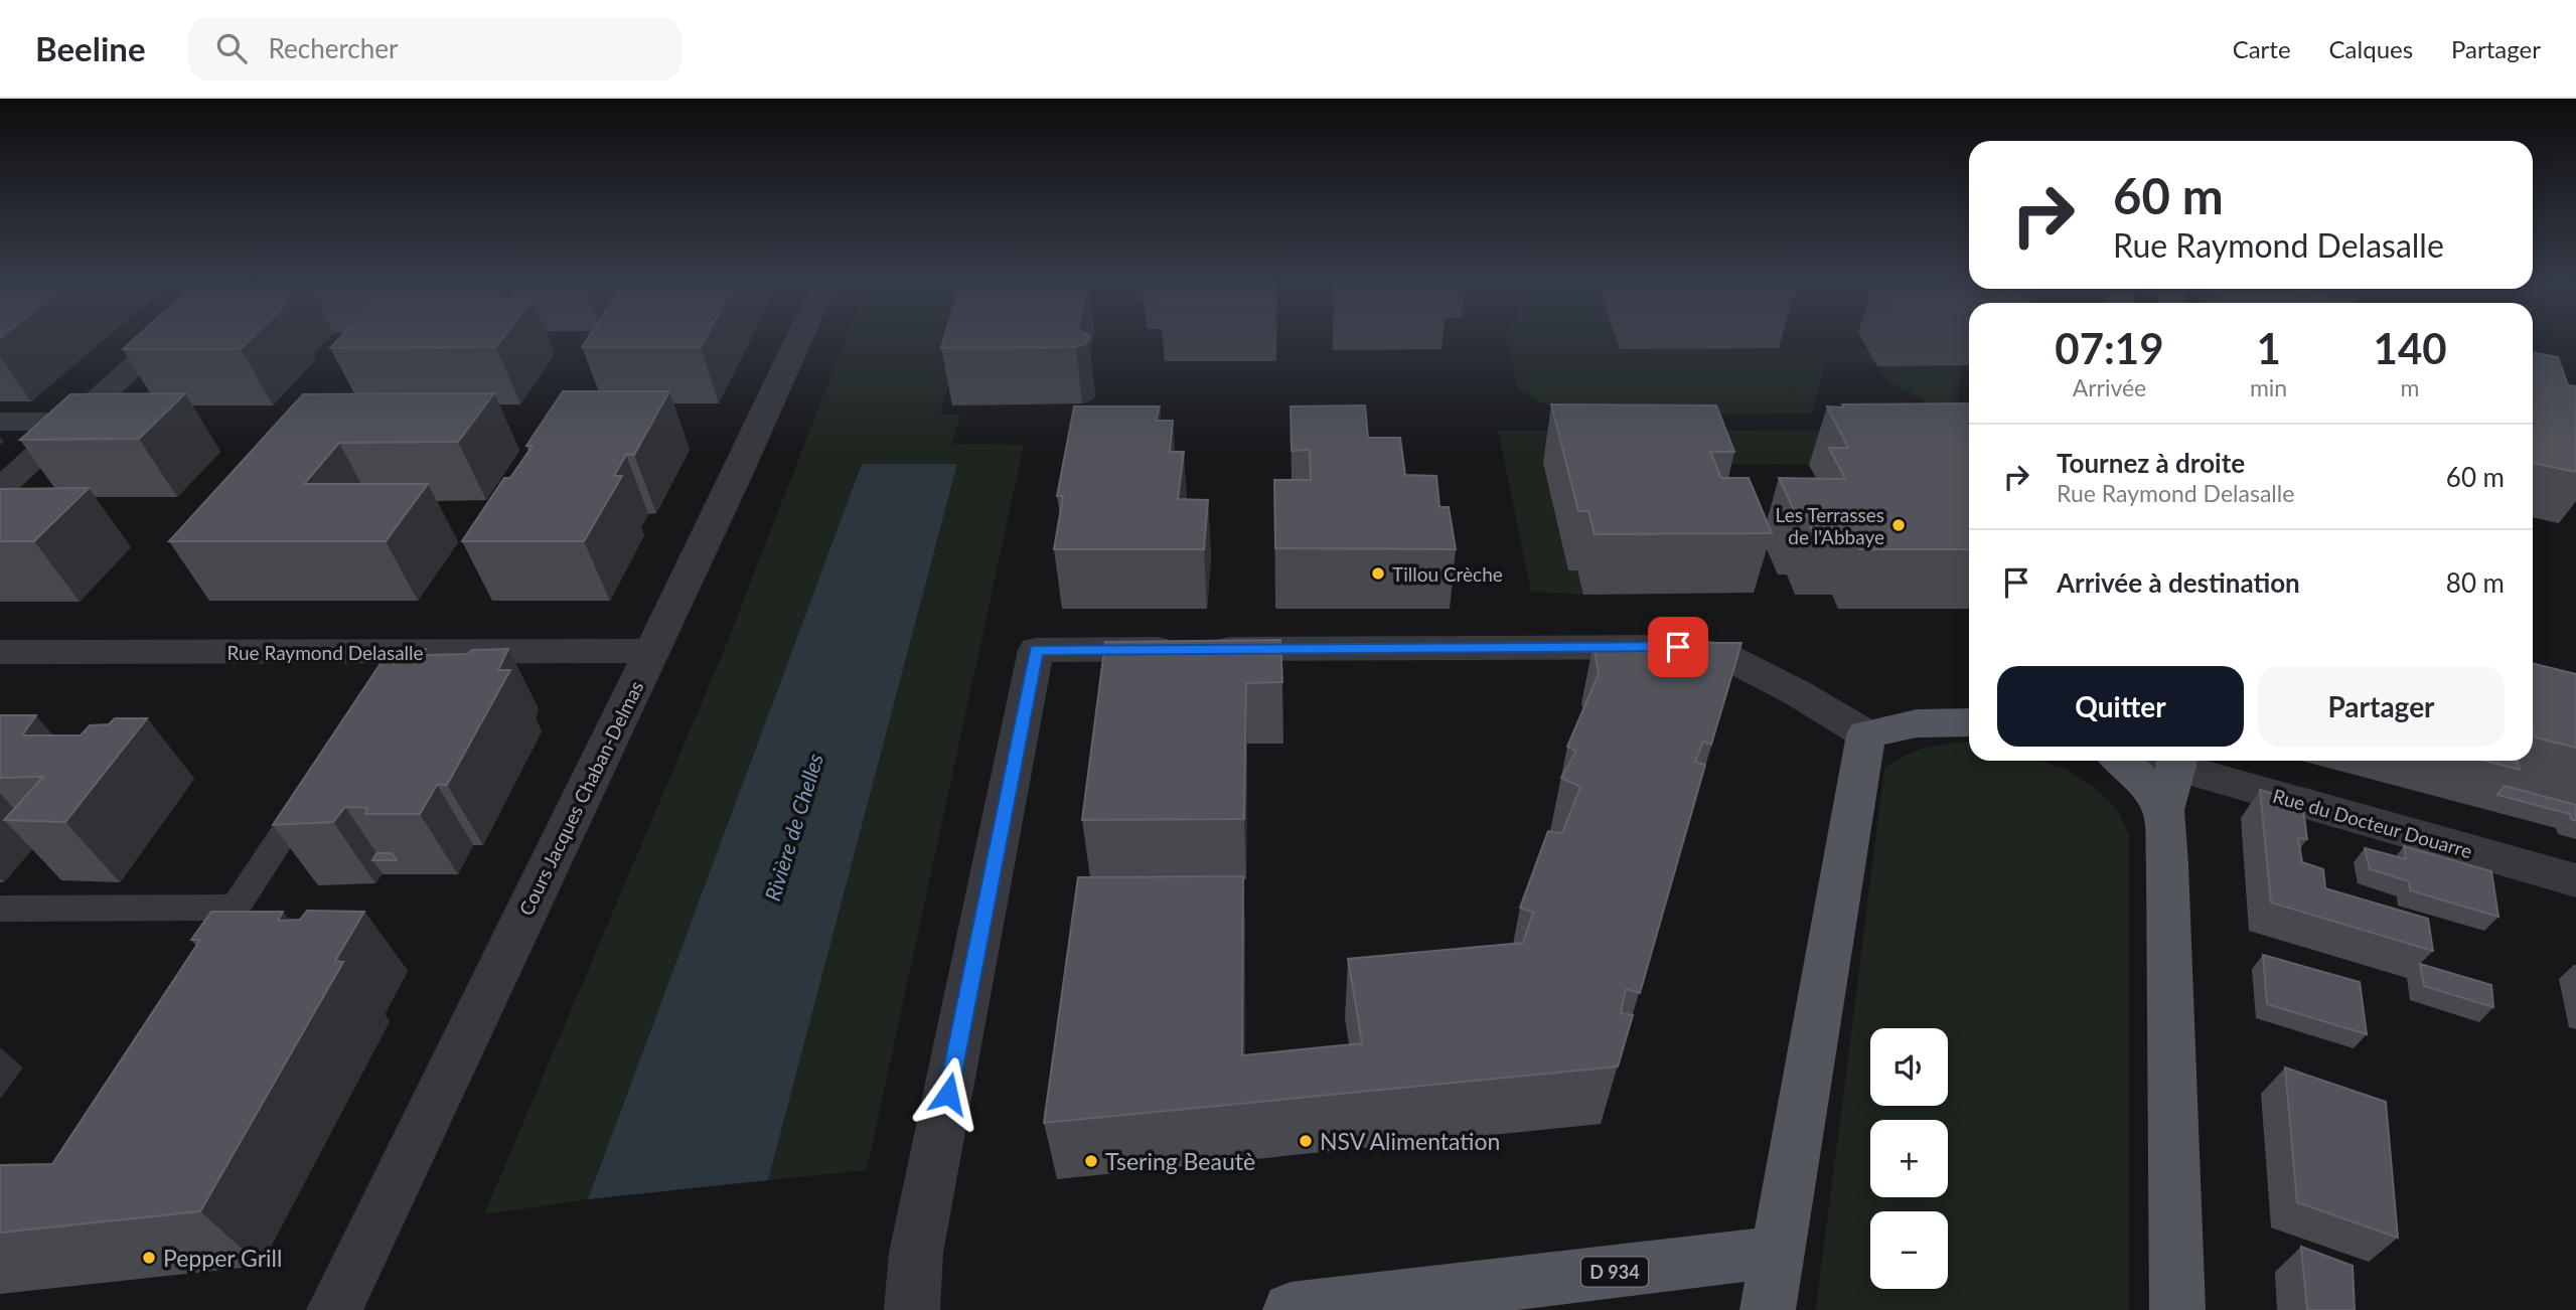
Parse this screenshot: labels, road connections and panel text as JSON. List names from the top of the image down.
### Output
{
  "streets": {
    "main road": ["D 934"],
    "street": ["Rue Raymond Delasalle", "Cours Jacques Chaban-Delmas", "Rue du Docteur Douarre"]
  },
  "crossings": [
    ["Rue Raymond Delasalle", "Cours Jacques Chaban-Delmas"]
  ],
  "water": ["Rivière de Chelles"],
  "places": [
    "Les Terrasses de l'Abbaye",
    "Tillou Crèche",
    "NSV Alimentation",
    "Tsering Beautè",
    "Pepper Grill"
  ],
  "page": {
    "header": "Beeline",
    "search": "Rechercher",
    "nav": ["Carte", "Calques", "Partager"],
    "turn": ["60 m", "Rue Raymond Delasalle"],
    "eta": [
      "07:19",
      "Arrivée",
      "1",
      "min",
      "140",
      "m"
    ],
    "list": [
      {
        "name": "Tournez à droite",
        "note": "Rue Raymond Delasalle",
        "value": "60 m"
      },
      {
        "name": "Arrivée à destination",
        "value": "80 m"
      }
    ],
    "buttons": ["Quitter", "Partager"],
    "map_buttons": ["+", "−"]
  }
}
